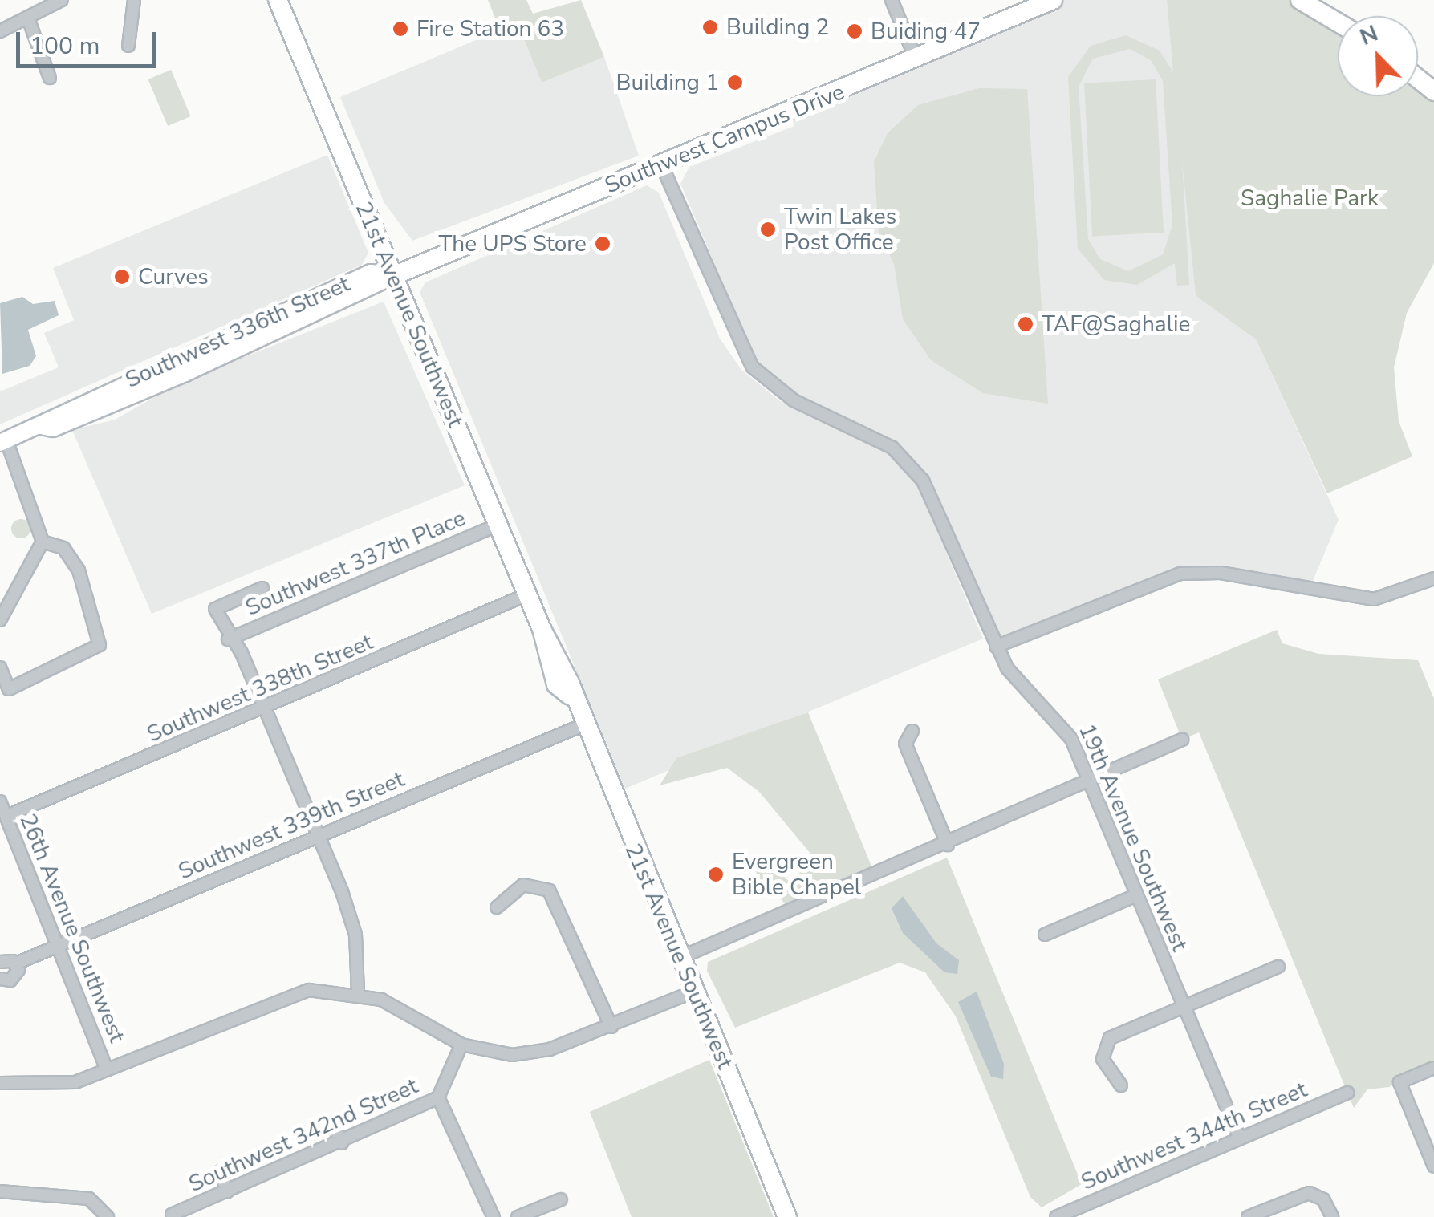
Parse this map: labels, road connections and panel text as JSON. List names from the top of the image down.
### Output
{
  "streets": {
    "main road": ["Southwest Campus Drive", "21st Avenue Southwest", "Southwest 336th Street"],
    "street": [
      "Southwest 337th Place",
      "Southwest 338th Street",
      "Southwest 339th Street",
      "19th Avenue Southwest",
      "26th Avenue Southwest",
      "Southwest 342nd Street",
      "Southwest 344th Street"
    ]
  },
  "crossings": [
    ["Southwest Campus Drive", "21st Avenue Southwest"],
    ["Southwest Campus Drive", "Southwest 336th Street"],
    ["Southwest Campus Drive", "19th Avenue Southwest"],
    ["21st Avenue Southwest", "Southwest 336th Street"],
    ["21st Avenue Southwest", "Southwest 337th Place"],
    ["21st Avenue Southwest", "Southwest 338th Street"],
    ["21st Avenue Southwest", "Southwest 339th Street"],
    ["Southwest 338th Street", "26th Avenue Southwest"],
    ["Southwest 339th Street", "26th Avenue Southwest"],
    ["19th Avenue Southwest", "Southwest 344th Street"]
  ],
  "parks": ["Saghalie Park"],
  "places": [
    "Building 2",
    "Fire Station 63",
    "Buiding 47",
    "Building 1",
    "Twin Lakes Post Office",
    "The UPS Store",
    "Curves",
    "TAF@Saghalie",
    "Evergreen Bible Chapel"
  ],
  "scale_bar": "100 m",
  "north": "top left"
}
